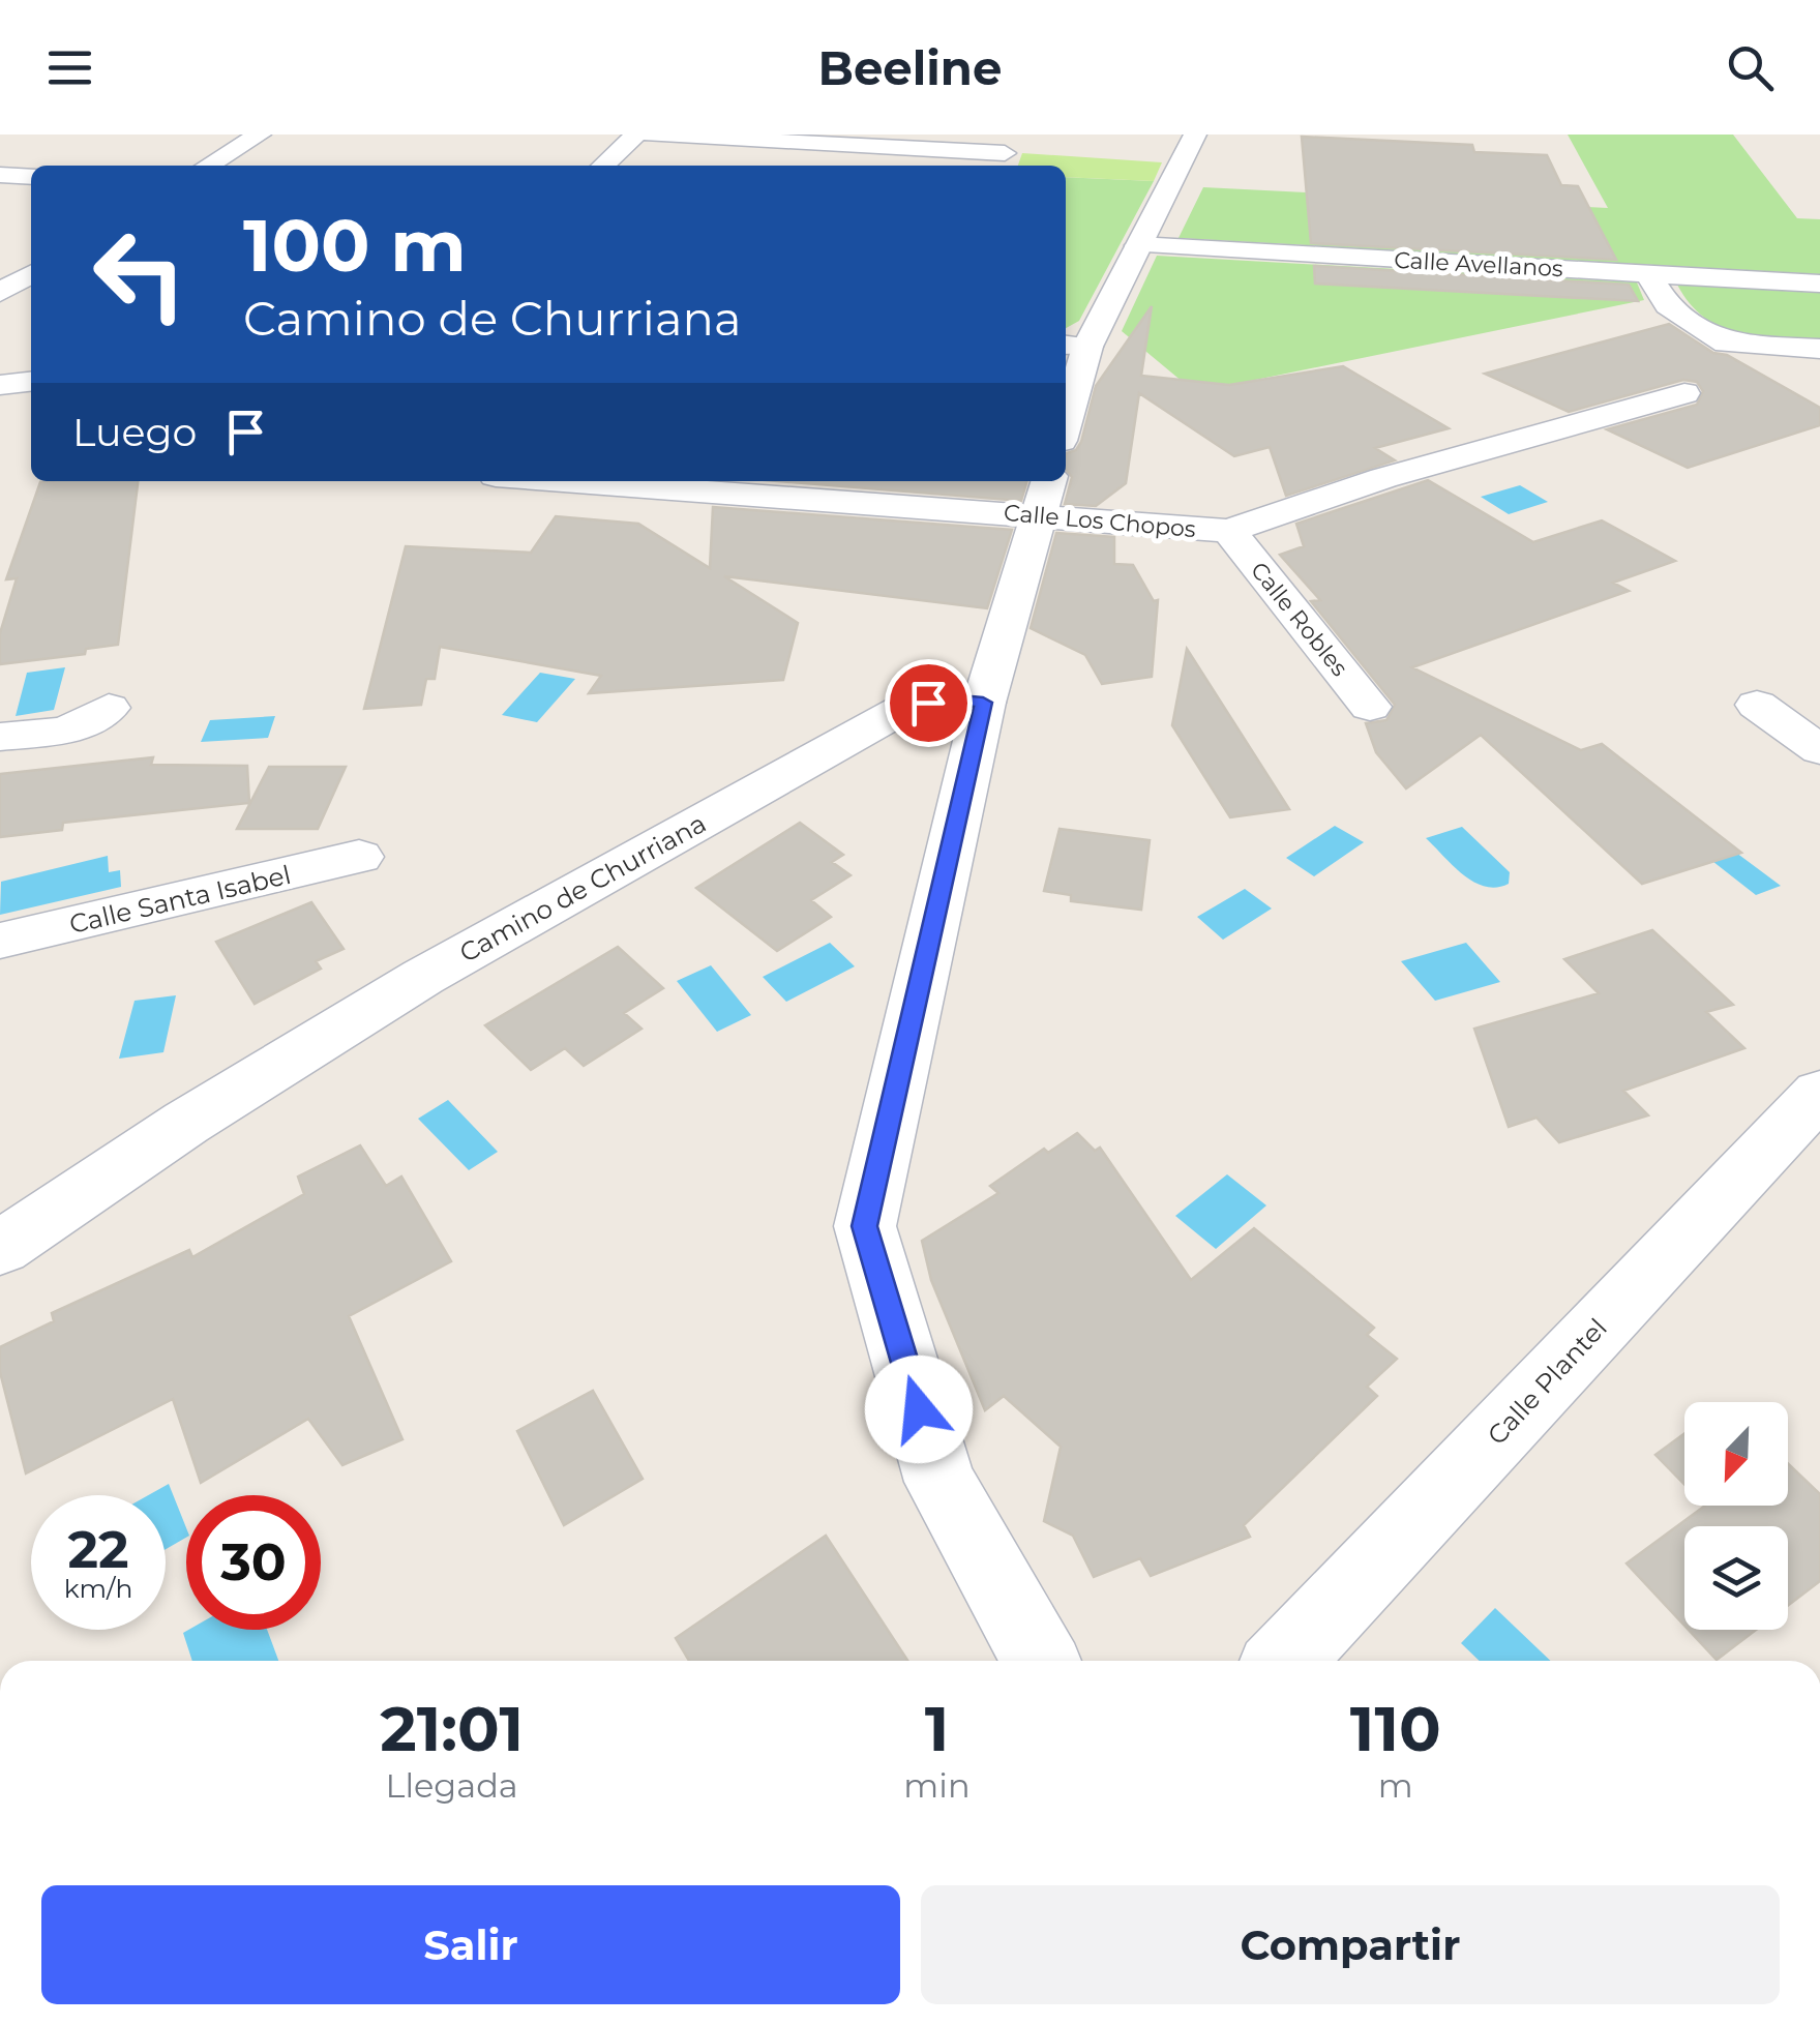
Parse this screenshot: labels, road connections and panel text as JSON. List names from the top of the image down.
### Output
{
  "streets": {
    "street": [
      "Calle Avellanos",
      "Calle Los Chopos",
      "Calle Robles",
      "Camino de Churriana",
      "Calle Santa Isabel",
      "Calle Plantel"
    ]
  },
  "crossings": [
    ["Calle Los Chopos", "Calle Robles"]
  ],
  "north": "bottom left",
  "page": {
    "header": "Beeline",
    "turn": ["100 m", "Camino de Churriana"],
    "then": "Luego",
    "speed": "22 km/h",
    "limit": "30",
    "eta": [
      "21:01",
      "Llegada",
      "1",
      "min",
      "110",
      "m"
    ],
    "buttons": ["Salir", "Compartir"]
  }
}
